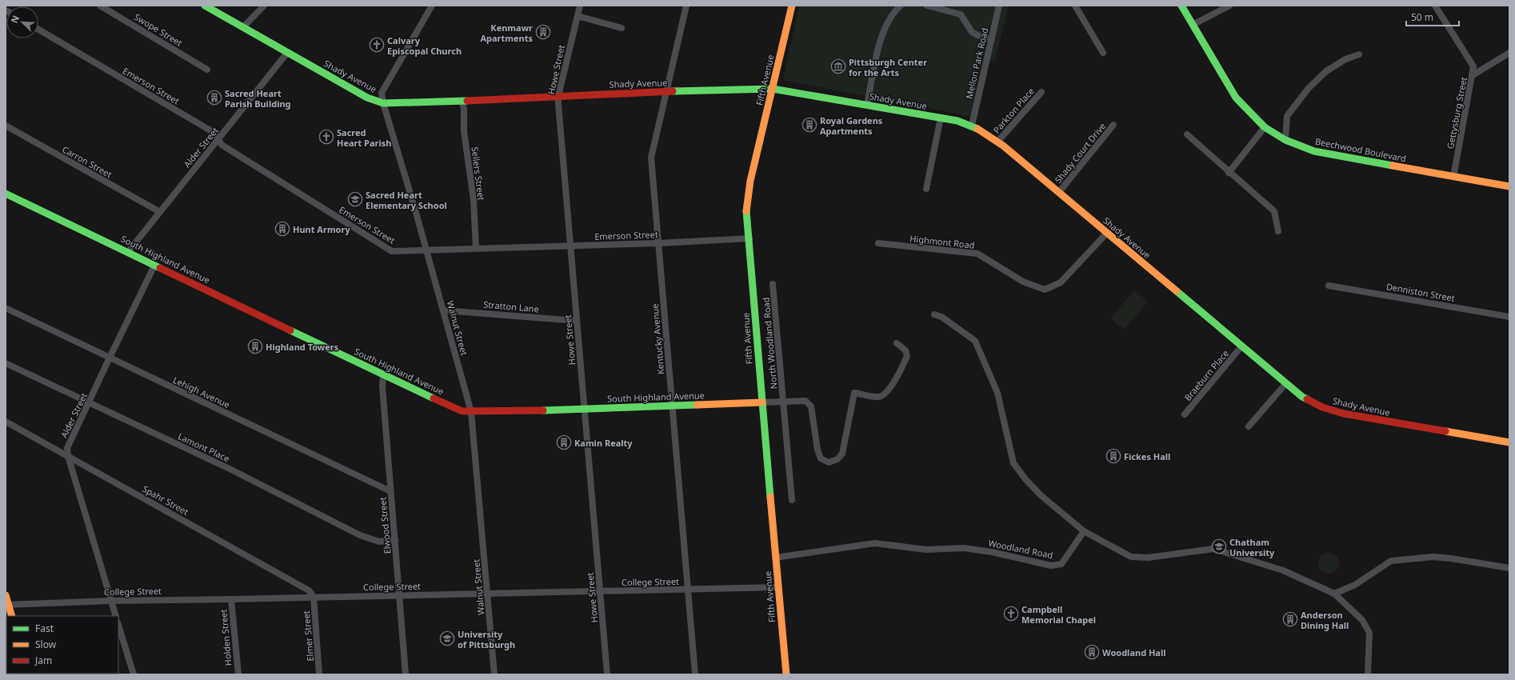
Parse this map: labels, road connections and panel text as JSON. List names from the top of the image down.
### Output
{
  "streets": {
    "main road": [
      "Shady Avenue",
      "Fifth Avenue",
      "Beechwood Boulevard",
      "South Highland Avenue"
    ],
    "street": [
      "Swope Street",
      "Mellon Park Road",
      "Howe Street",
      "Emerson Street",
      "Parkton Place",
      "Gettysburg Street",
      "Alder Street",
      "Shady Court Drive",
      "Carron Street",
      "Sellers Street",
      "Highmont Road",
      "Denniston Street",
      "Stratton Lane",
      "Walnut Street",
      "Kentucky Avenue",
      "North Woodland Road",
      "Braeburn Place",
      "Lehigh Avenue",
      "Lamont Place",
      "Spahr Street",
      "Elwood Street",
      "Woodland Road",
      "College Street",
      "Elmer Street",
      "Holden Street"
    ]
  },
  "crossings": [
    ["Mellon Park Road", "Shady Avenue"],
    ["Howe Street", "Shady Avenue"],
    ["Howe Street", "Emerson Street"],
    ["Howe Street", "South Highland Avenue"],
    ["Howe Street", "Stratton Lane"],
    ["Howe Street", "College Street"],
    ["Shady Avenue", "Fifth Avenue"],
    ["Shady Avenue", "Parkton Place"],
    ["Shady Avenue", "Alder Street"],
    ["Shady Avenue", "Shady Court Drive"],
    ["Shady Avenue", "Sellers Street"],
    ["Shady Avenue", "Highmont Road"],
    ["Shady Avenue", "Walnut Street"],
    ["Shady Avenue", "Kentucky Avenue"],
    ["Shady Avenue", "Braeburn Place"],
    ["Fifth Avenue", "Emerson Street"],
    ["Fifth Avenue", "South Highland Avenue"],
    ["Fifth Avenue", "North Woodland Road"],
    ["Fifth Avenue", "Woodland Road"],
    ["Fifth Avenue", "College Street"],
    ["Emerson Street", "Alder Street"],
    ["Emerson Street", "Sellers Street"],
    ["Emerson Street", "Walnut Street"],
    ["Emerson Street", "Kentucky Avenue"],
    ["Gettysburg Street", "Beechwood Boulevard"],
    ["Alder Street", "Carron Street"],
    ["Alder Street", "South Highland Avenue"],
    ["Alder Street", "Lehigh Avenue"],
    ["Alder Street", "Lamont Place"],
    ["Alder Street", "Spahr Street"],
    ["Alder Street", "College Street"],
    ["South Highland Avenue", "Walnut Street"],
    ["South Highland Avenue", "Kentucky Avenue"],
    ["South Highland Avenue", "North Woodland Road"],
    ["South Highland Avenue", "Elwood Street"],
    ["Stratton Lane", "Walnut Street"],
    ["Walnut Street", "College Street"],
    ["Kentucky Avenue", "College Street"],
    ["Lehigh Avenue", "Elwood Street"],
    ["Lamont Place", "Elwood Street"],
    ["Spahr Street", "College Street"],
    ["Spahr Street", "Elmer Street"],
    ["Elwood Street", "College Street"],
    ["College Street", "Elmer Street"],
    ["College Street", "Holden Street"]
  ],
  "places": {
    "building": [
      "Kenmawr Apartments",
      "Sacred Heart Parish Building",
      "Royal Gardens Apartments",
      "Hunt Armory",
      "Highland Towers",
      "Kamin Realty",
      "Fickes Hall",
      "Anderson Dining Hall",
      "Woodland Hall"
    ],
    "church": ["Calvary Episcopal Church", "Sacred Heart Parish", "Campbell Memorial Chapel"],
    "museum": ["Pittsburgh Center for the Arts"],
    "school or university": ["Sacred Heart Elementary School", "Chatham University", "University of Pittsburgh"]
  },
  "legend": ["Fast", "Slow", "Jam"],
  "scale_bar": "50 m",
  "north": "top left"
}
